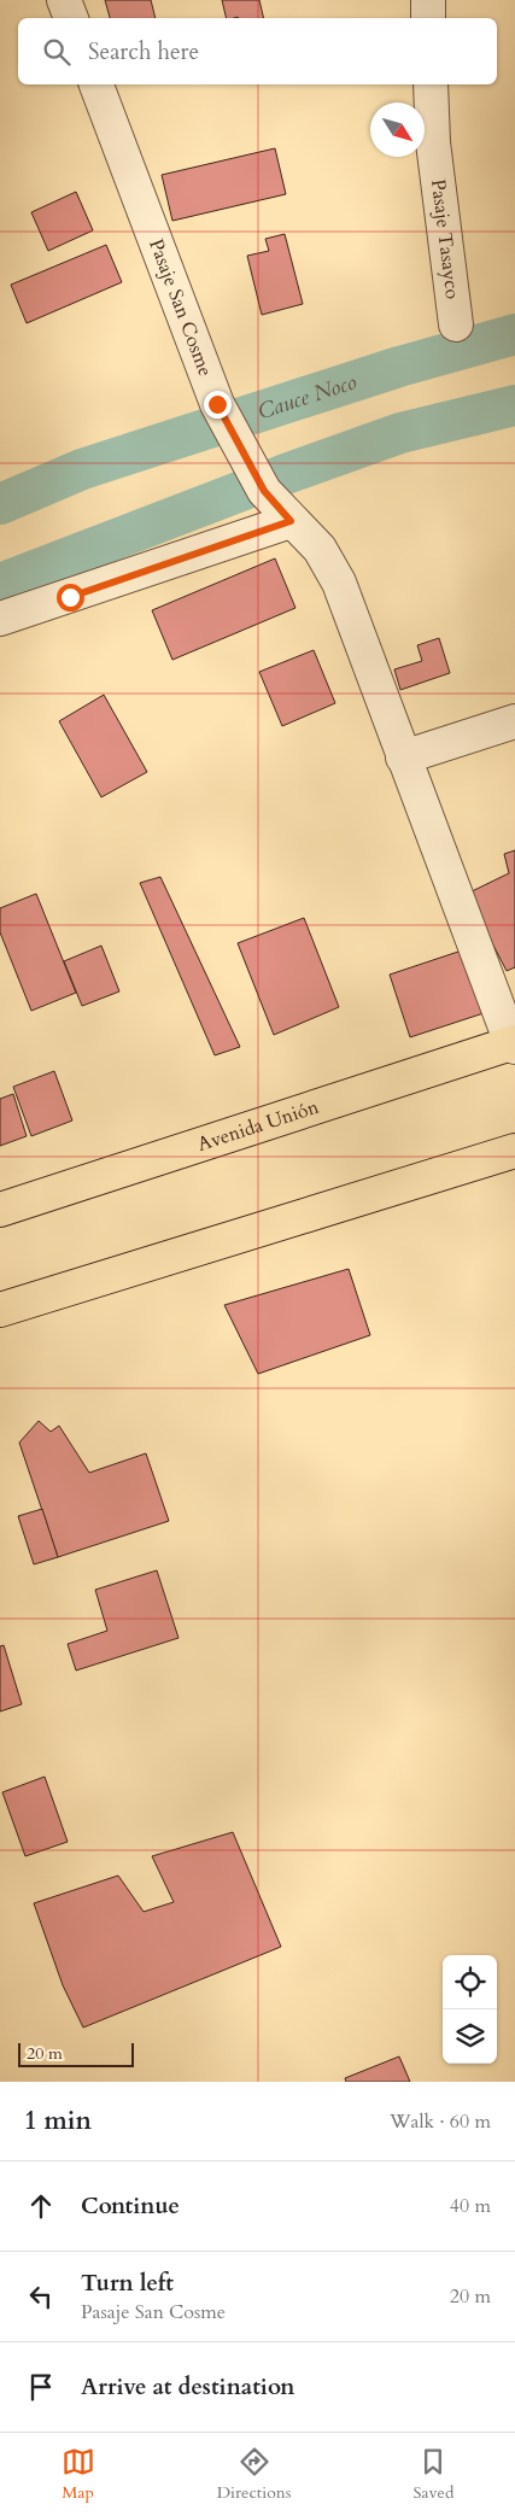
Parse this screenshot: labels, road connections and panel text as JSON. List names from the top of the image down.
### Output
{
  "streets": {
    "main road": ["Avenida Unión"],
    "street": ["Pasaje Tasayco", "Pasaje San Cosme"]
  },
  "crossings": [
    ["Pasaje San Cosme", "Avenida Unión"]
  ],
  "water": ["Cauce Noco"],
  "scale_bar": "20 m",
  "north": "bottom right",
  "page": {
    "search": "Search here",
    "scale": "20 m",
    "heading": ["1 min", "Walk · 60 m"],
    "list": [
      ["Continue", "40 m"],
      ["Turn left", "Pasaje San Cosme", "20 m"],
      "Arrive at destination"
    ],
    "nav": ["Map", "Directions", "Saved"]
  }
}
